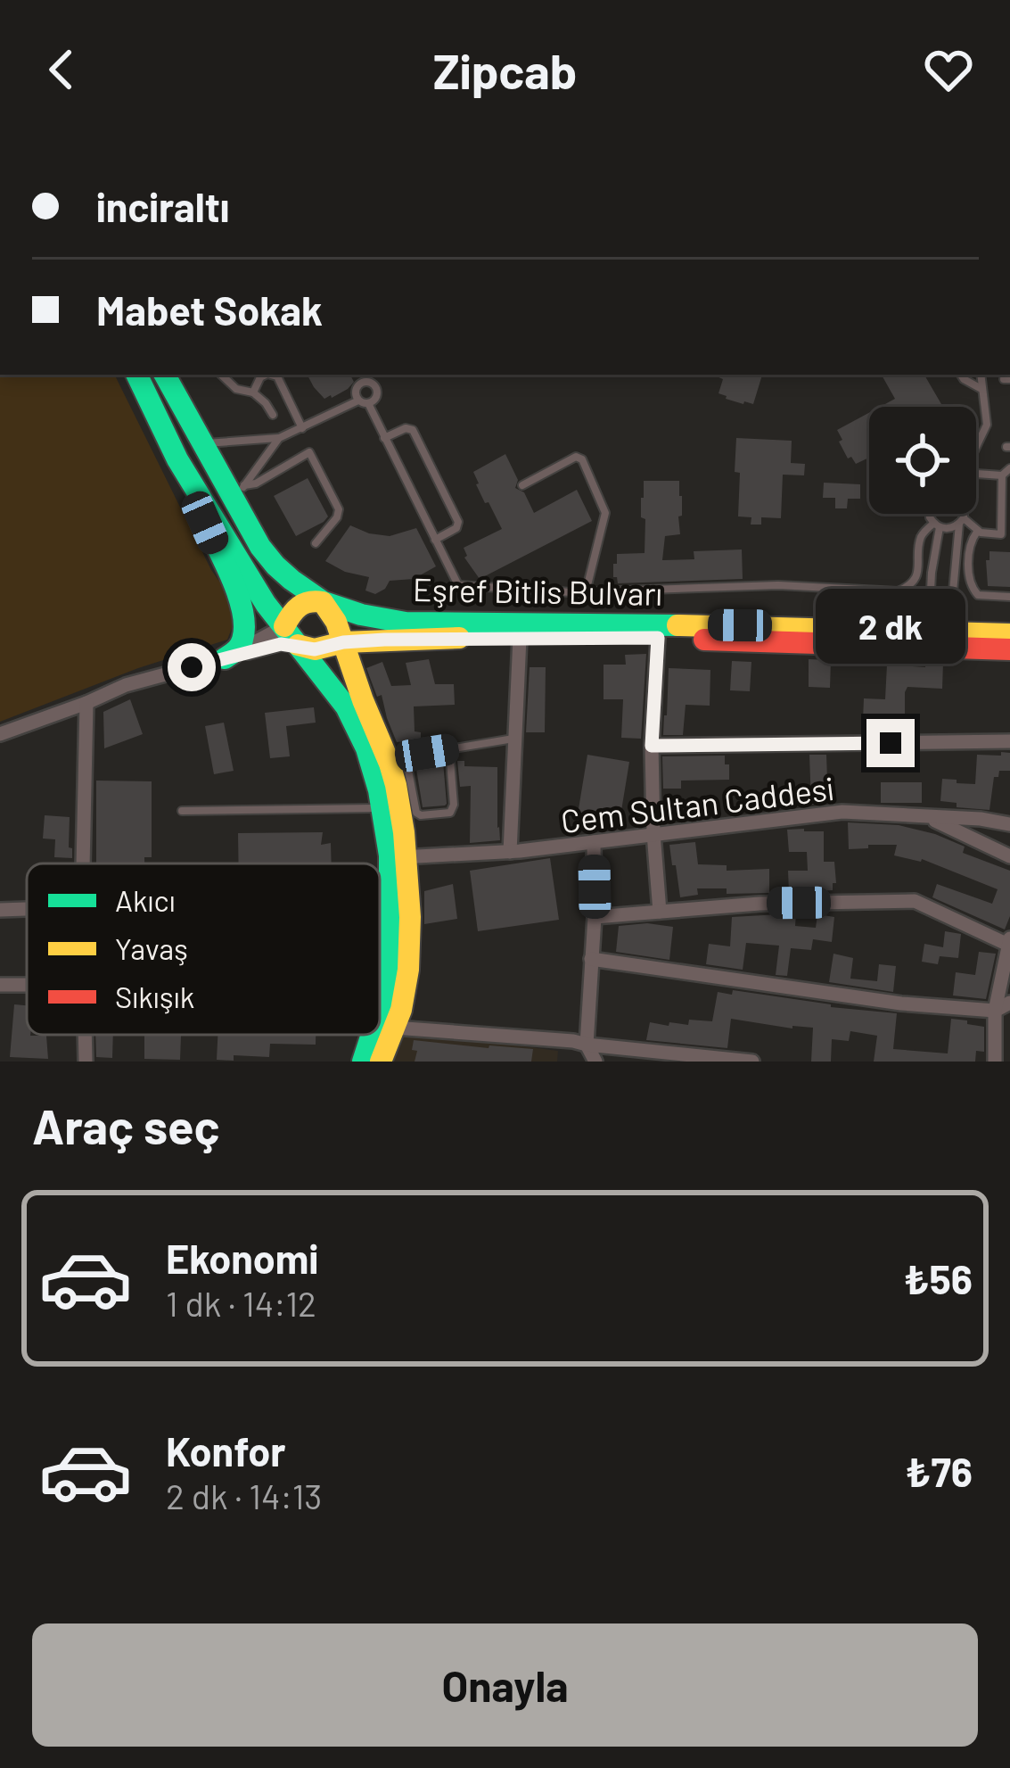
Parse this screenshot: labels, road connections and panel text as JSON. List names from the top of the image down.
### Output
{
  "streets": {
    "main road": ["Eşref Bitlis Bulvarı"],
    "street": ["Cem Sultan Caddesi"]
  },
  "legend": ["Akıcı", "Yavaş", "Sıkışık"],
  "page": {
    "header": "Zipcab",
    "banner": ["inciraltı", "Mabet Sokak"],
    "bubble": "2 dk",
    "heading": "Araç seç",
    "list": [
      {
        "name": "Ekonomi",
        "note": "1 dk · 14:12",
        "value": "₺56"
      },
      {
        "name": "Konfor",
        "note": "2 dk · 14:13",
        "value": "₺76"
      }
    ],
    "buttons": "Onayla"
  }
}
